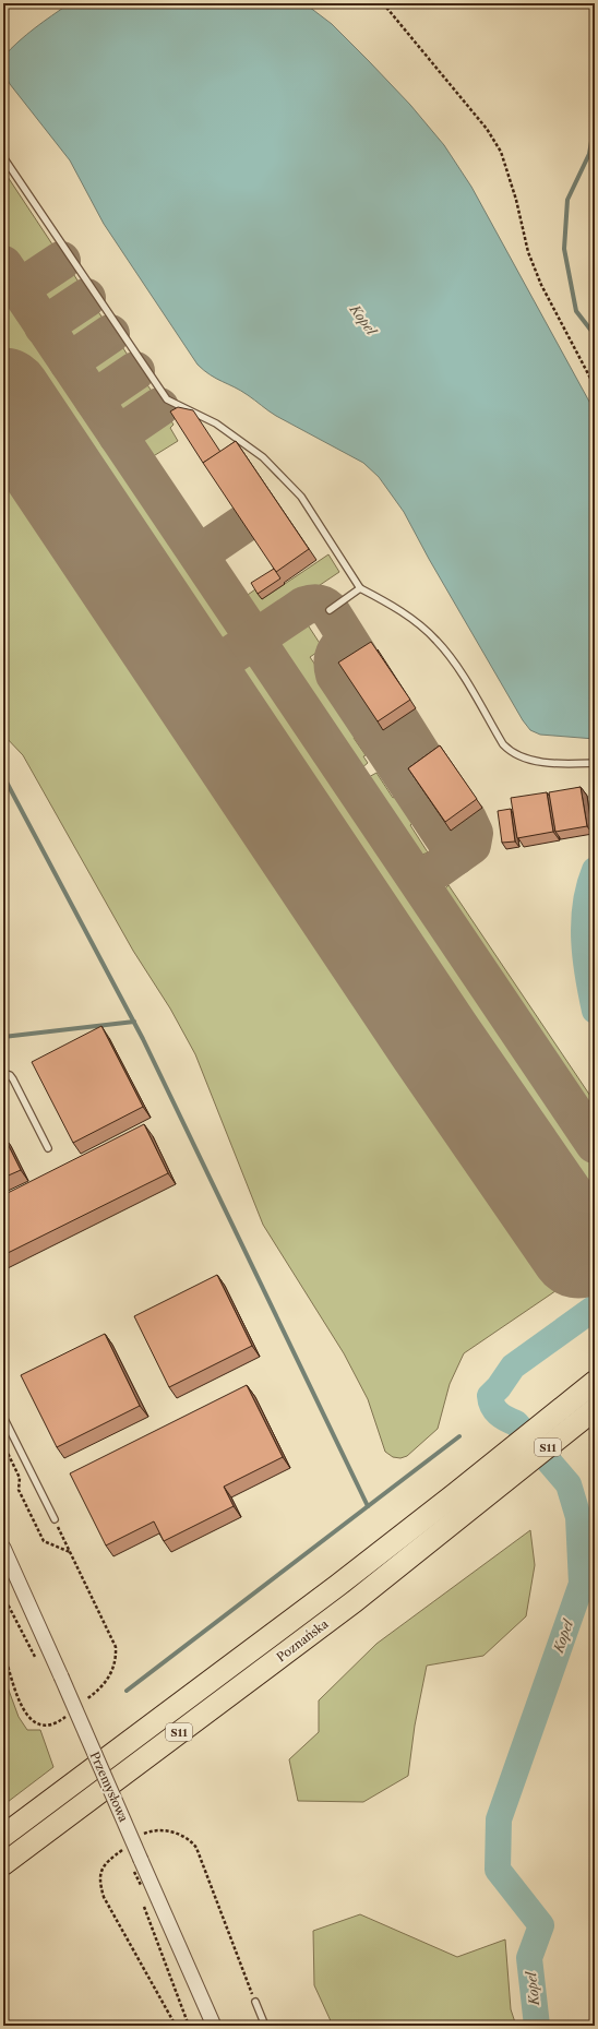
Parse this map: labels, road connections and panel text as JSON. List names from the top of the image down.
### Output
{
  "streets": {
    "highway": ["S11", "Poznańska"],
    "street": ["Przemysłowa"]
  },
  "water": ["Kopel"]
}
